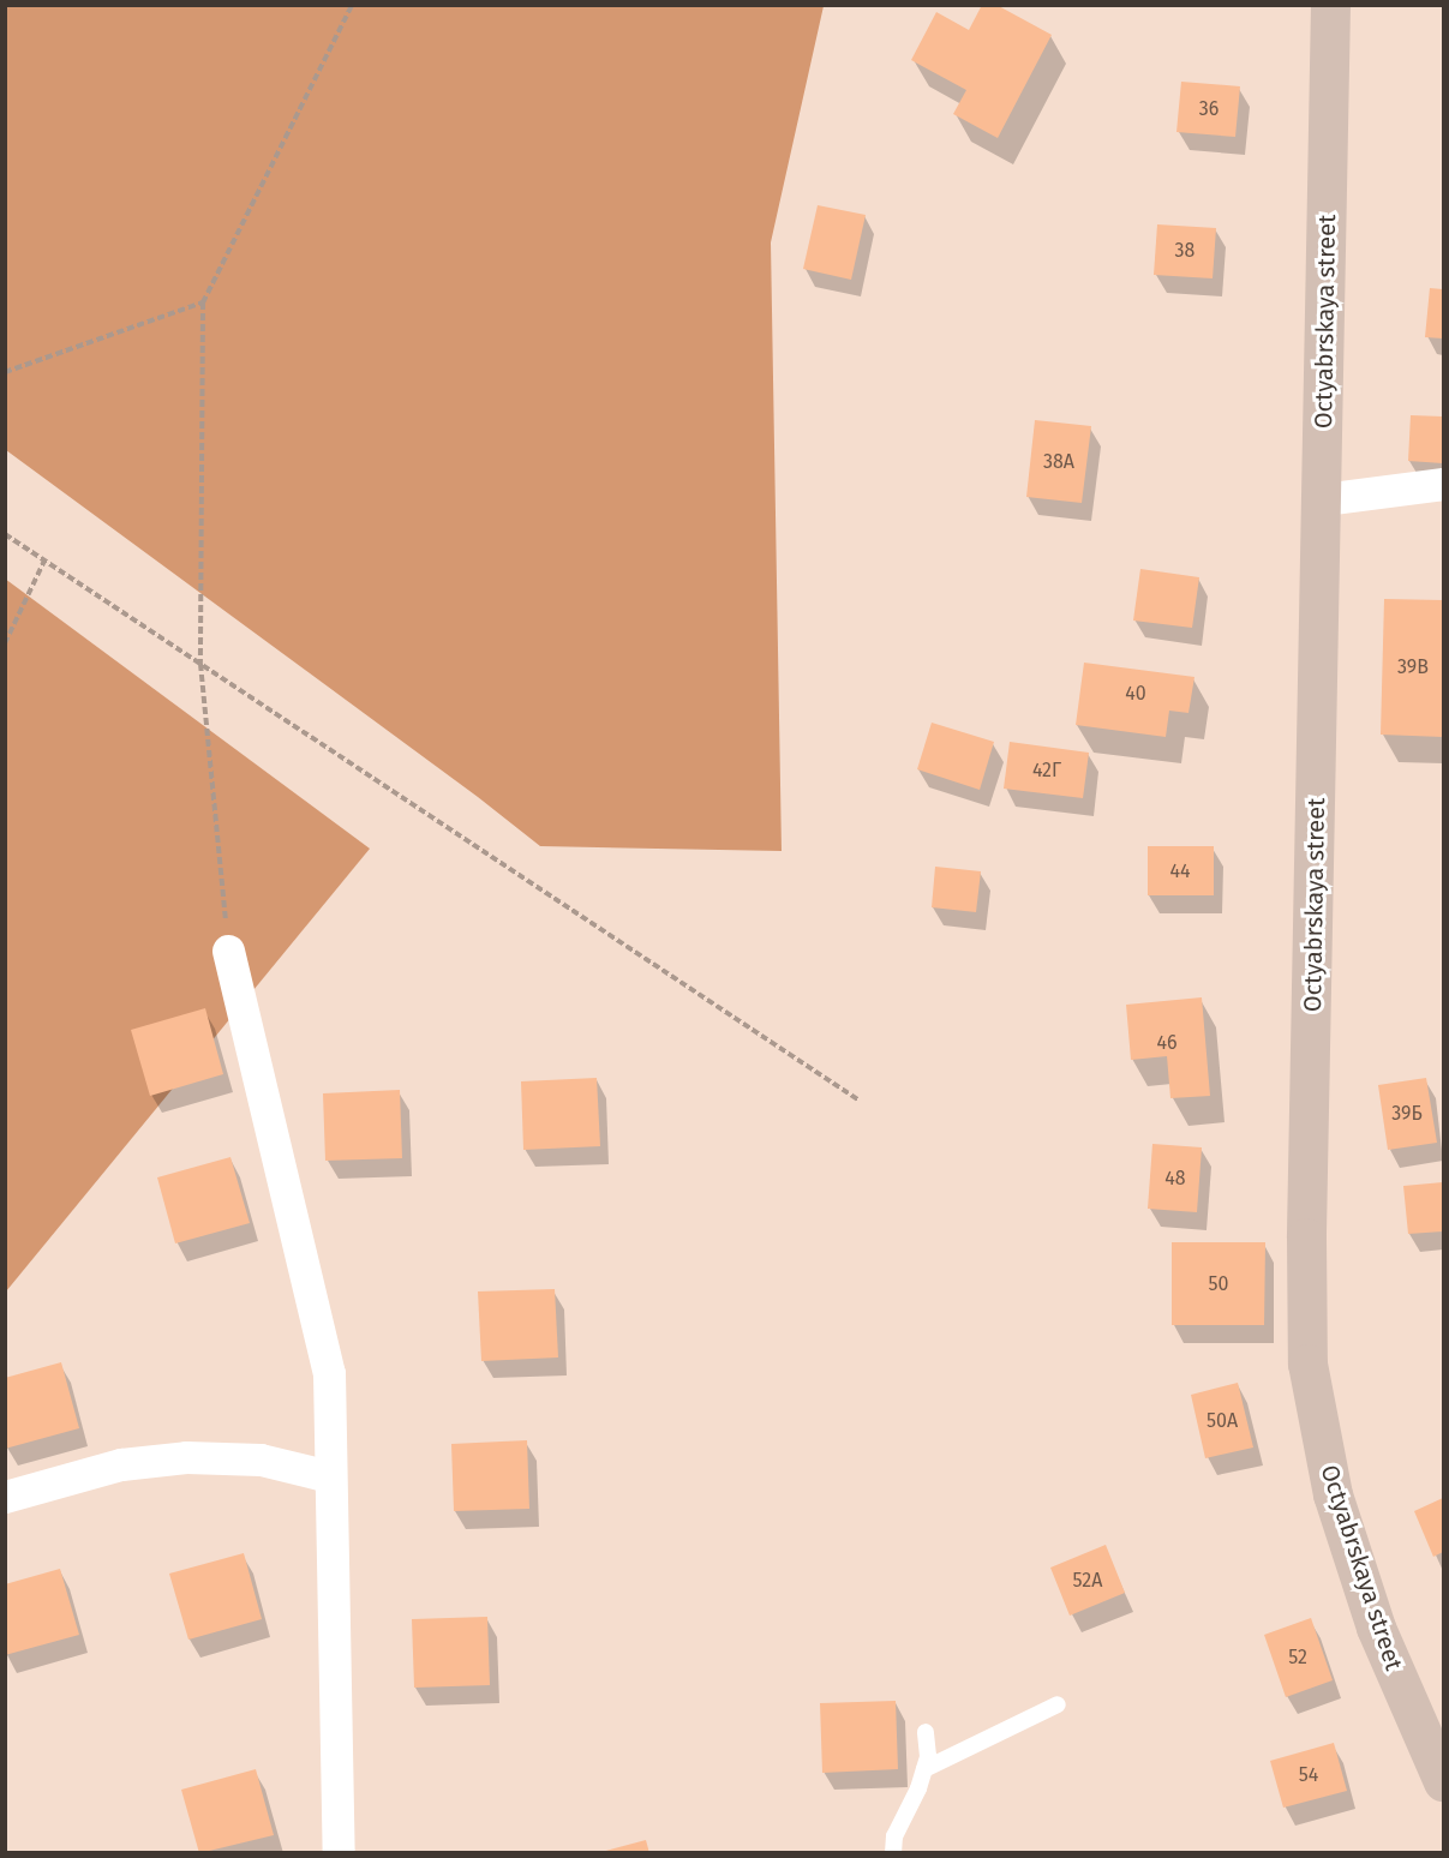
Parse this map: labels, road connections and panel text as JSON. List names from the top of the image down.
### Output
{
  "streets": {
    "street": ["Octyabrskaya street"]
  },
  "house_numbers": [
    "36",
    "38",
    "38А",
    "39В",
    "40",
    "42Г",
    "44",
    "46",
    "39Б",
    "48",
    "50",
    "50А",
    "52А",
    "52",
    "54"
  ]
}
